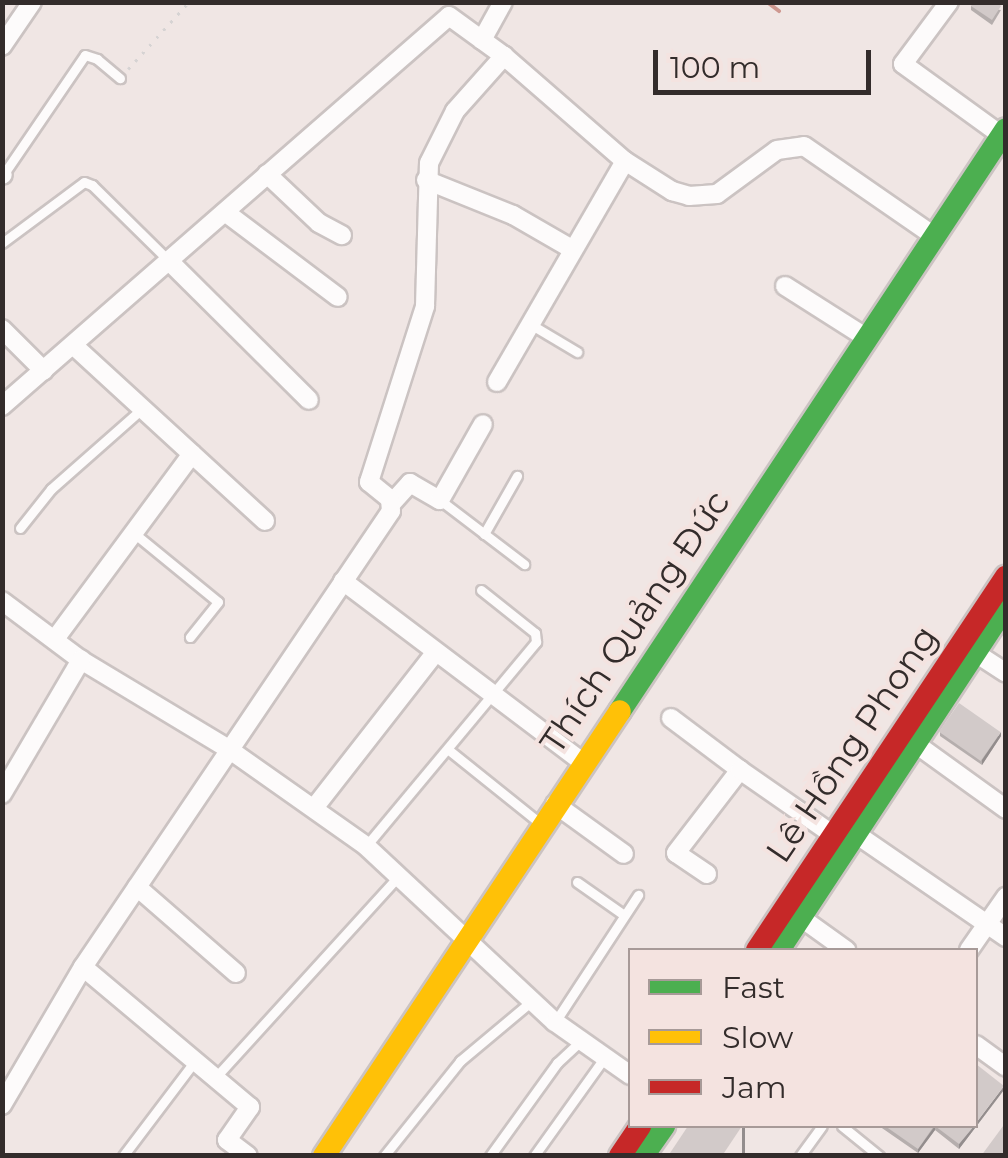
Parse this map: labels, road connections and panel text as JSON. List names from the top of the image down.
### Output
{
  "streets": {
    "street": ["Thích Quảng Đức", "Lê Hồng Phong"]
  },
  "legend": ["Fast", "Slow", "Jam"],
  "scale_bar": "100 m"
}
